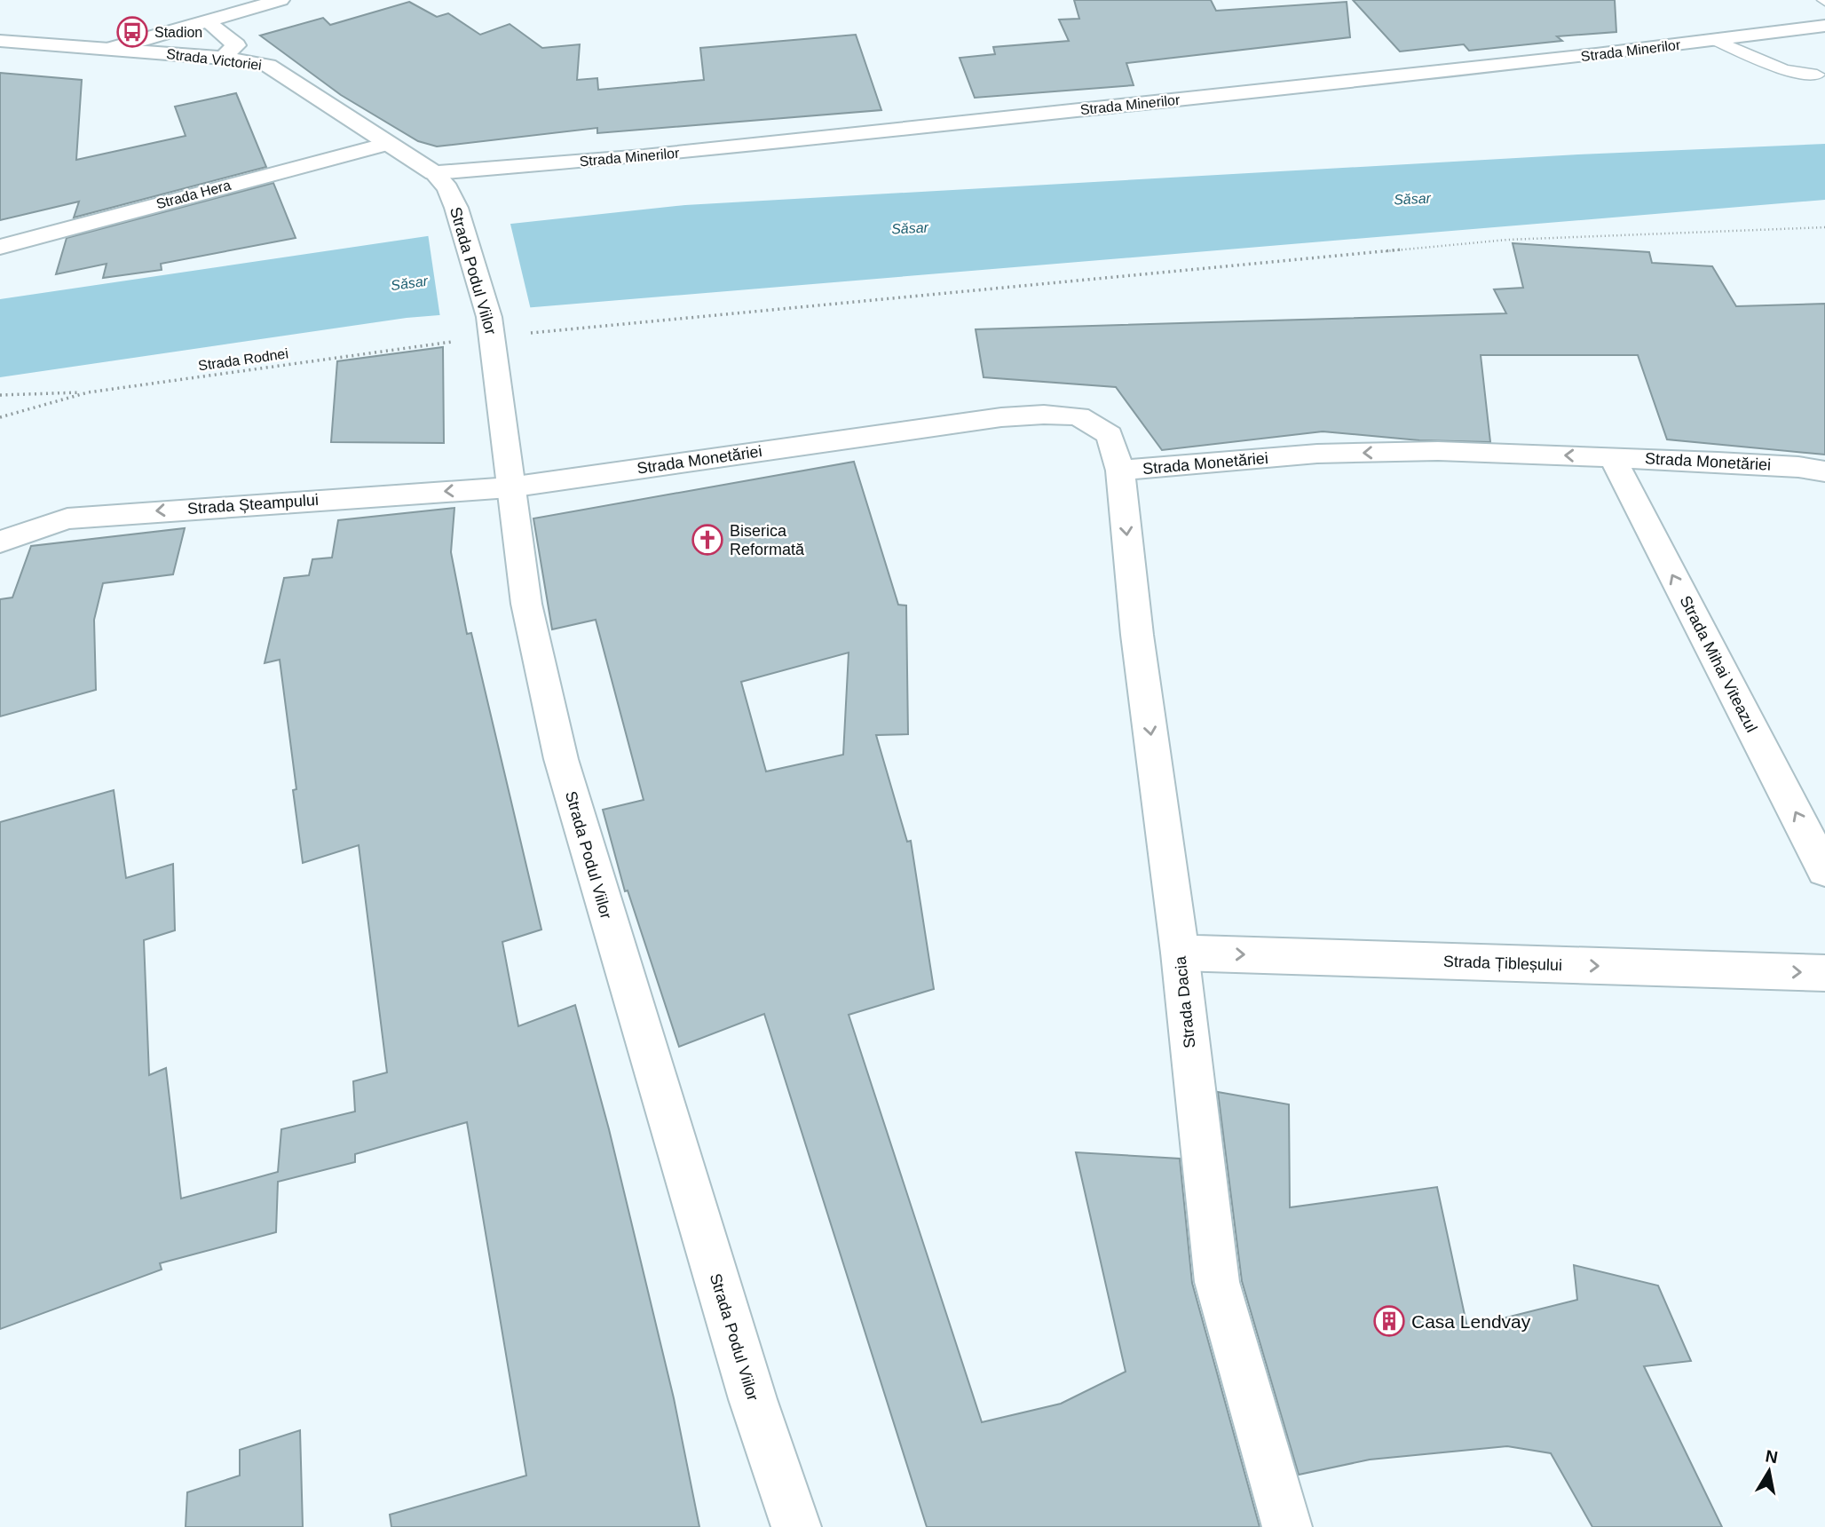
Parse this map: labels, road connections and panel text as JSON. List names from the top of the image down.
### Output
{
  "streets": {
    "main road": [
      "Strada Minerilor",
      "Strada Victoriei",
      "Strada Hera",
      "Strada Podul Viilor",
      "Strada Monetăriei",
      "Strada Șteampului",
      "Strada Mihai Viteazul",
      "Strada Țibleșului",
      "Strada Dacia"
    ],
    "path": ["Strada Rodnei"]
  },
  "crossings": [
    ["Strada Minerilor", "Strada Victoriei"],
    ["Strada Minerilor", "Strada Podul Viilor"],
    ["Strada Victoriei", "Strada Hera"],
    ["Strada Victoriei", "Strada Podul Viilor"],
    ["Strada Podul Viilor", "Strada Rodnei"],
    ["Strada Podul Viilor", "Strada Monetăriei"],
    ["Strada Podul Viilor", "Strada Șteampului"],
    ["Strada Monetăriei", "Strada Șteampului"],
    ["Strada Monetăriei", "Strada Mihai Viteazul"],
    ["Strada Monetăriei", "Strada Dacia"],
    ["Strada Țibleșului", "Strada Dacia"]
  ],
  "one_way": [
    "Strada Monetăriei",
    "Strada Șteampului",
    "Strada Mihai Viteazul",
    "Strada Țibleșului",
    "Strada Dacia"
  ],
  "water": ["Săsar"],
  "places": {
    "bus stop": ["Stadion"],
    "church": ["Biserica Reformată"],
    "building": ["Casa Lendvay"]
  },
  "north": "top"
}
